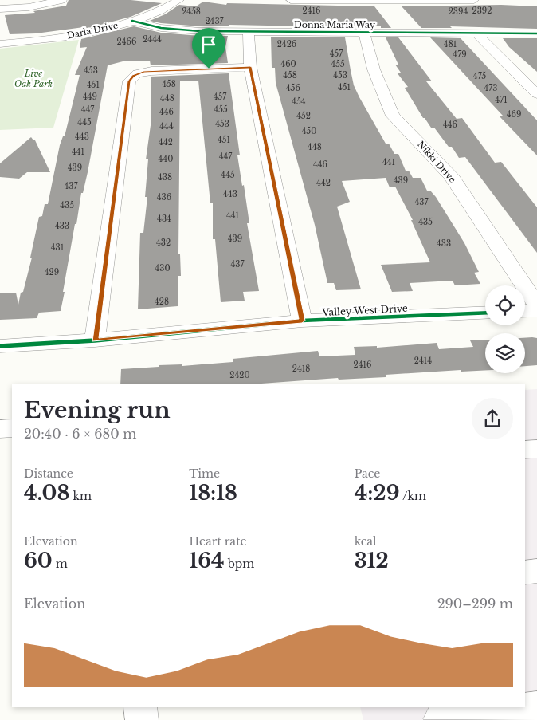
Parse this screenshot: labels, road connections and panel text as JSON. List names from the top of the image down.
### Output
{
  "streets": {
    "street": [
      "Donna Maria Way",
      "Darla Drive",
      "Nikki Drive",
      "Valley West Drive"
    ]
  },
  "crossings": [
    ["Donna Maria Way", "Darla Drive"],
    ["Donna Maria Way", "Nikki Drive"]
  ],
  "parks": ["Live Oak Park"],
  "house_numbers": [
    "2416",
    "2392",
    "2458",
    "2394",
    "2437",
    "2444",
    "2466",
    "2426",
    "481",
    "457",
    "479",
    "460",
    "455",
    "453",
    "458",
    "453",
    "475",
    "458",
    "451",
    "451",
    "456",
    "473",
    "449",
    "457",
    "448",
    "471",
    "454",
    "447",
    "455",
    "446",
    "469",
    "452",
    "445",
    "453",
    "446",
    "444",
    "450",
    "443",
    "451",
    "442",
    "448",
    "441",
    "447",
    "440",
    "441",
    "446",
    "439",
    "445",
    "438",
    "439",
    "442",
    "437",
    "443",
    "436",
    "437",
    "435",
    "441",
    "434",
    "435",
    "433",
    "439",
    "432",
    "433",
    "431",
    "437",
    "430",
    "429",
    "428",
    "2414",
    "2416",
    "2418",
    "2420"
  ],
  "page": {
    "heading": ["Evening run", "20:40 · 6 × 680 m"],
    "stats": [
      ["Distance", "4.08 km"],
      ["Time", "18:18"],
      ["Pace", "4:29 /km"],
      ["Elevation", "60 m"],
      ["Heart rate", "164 bpm"],
      ["kcal", "312"]
    ],
    "chart": ["Elevation", "290–299 m"]
  }
}
